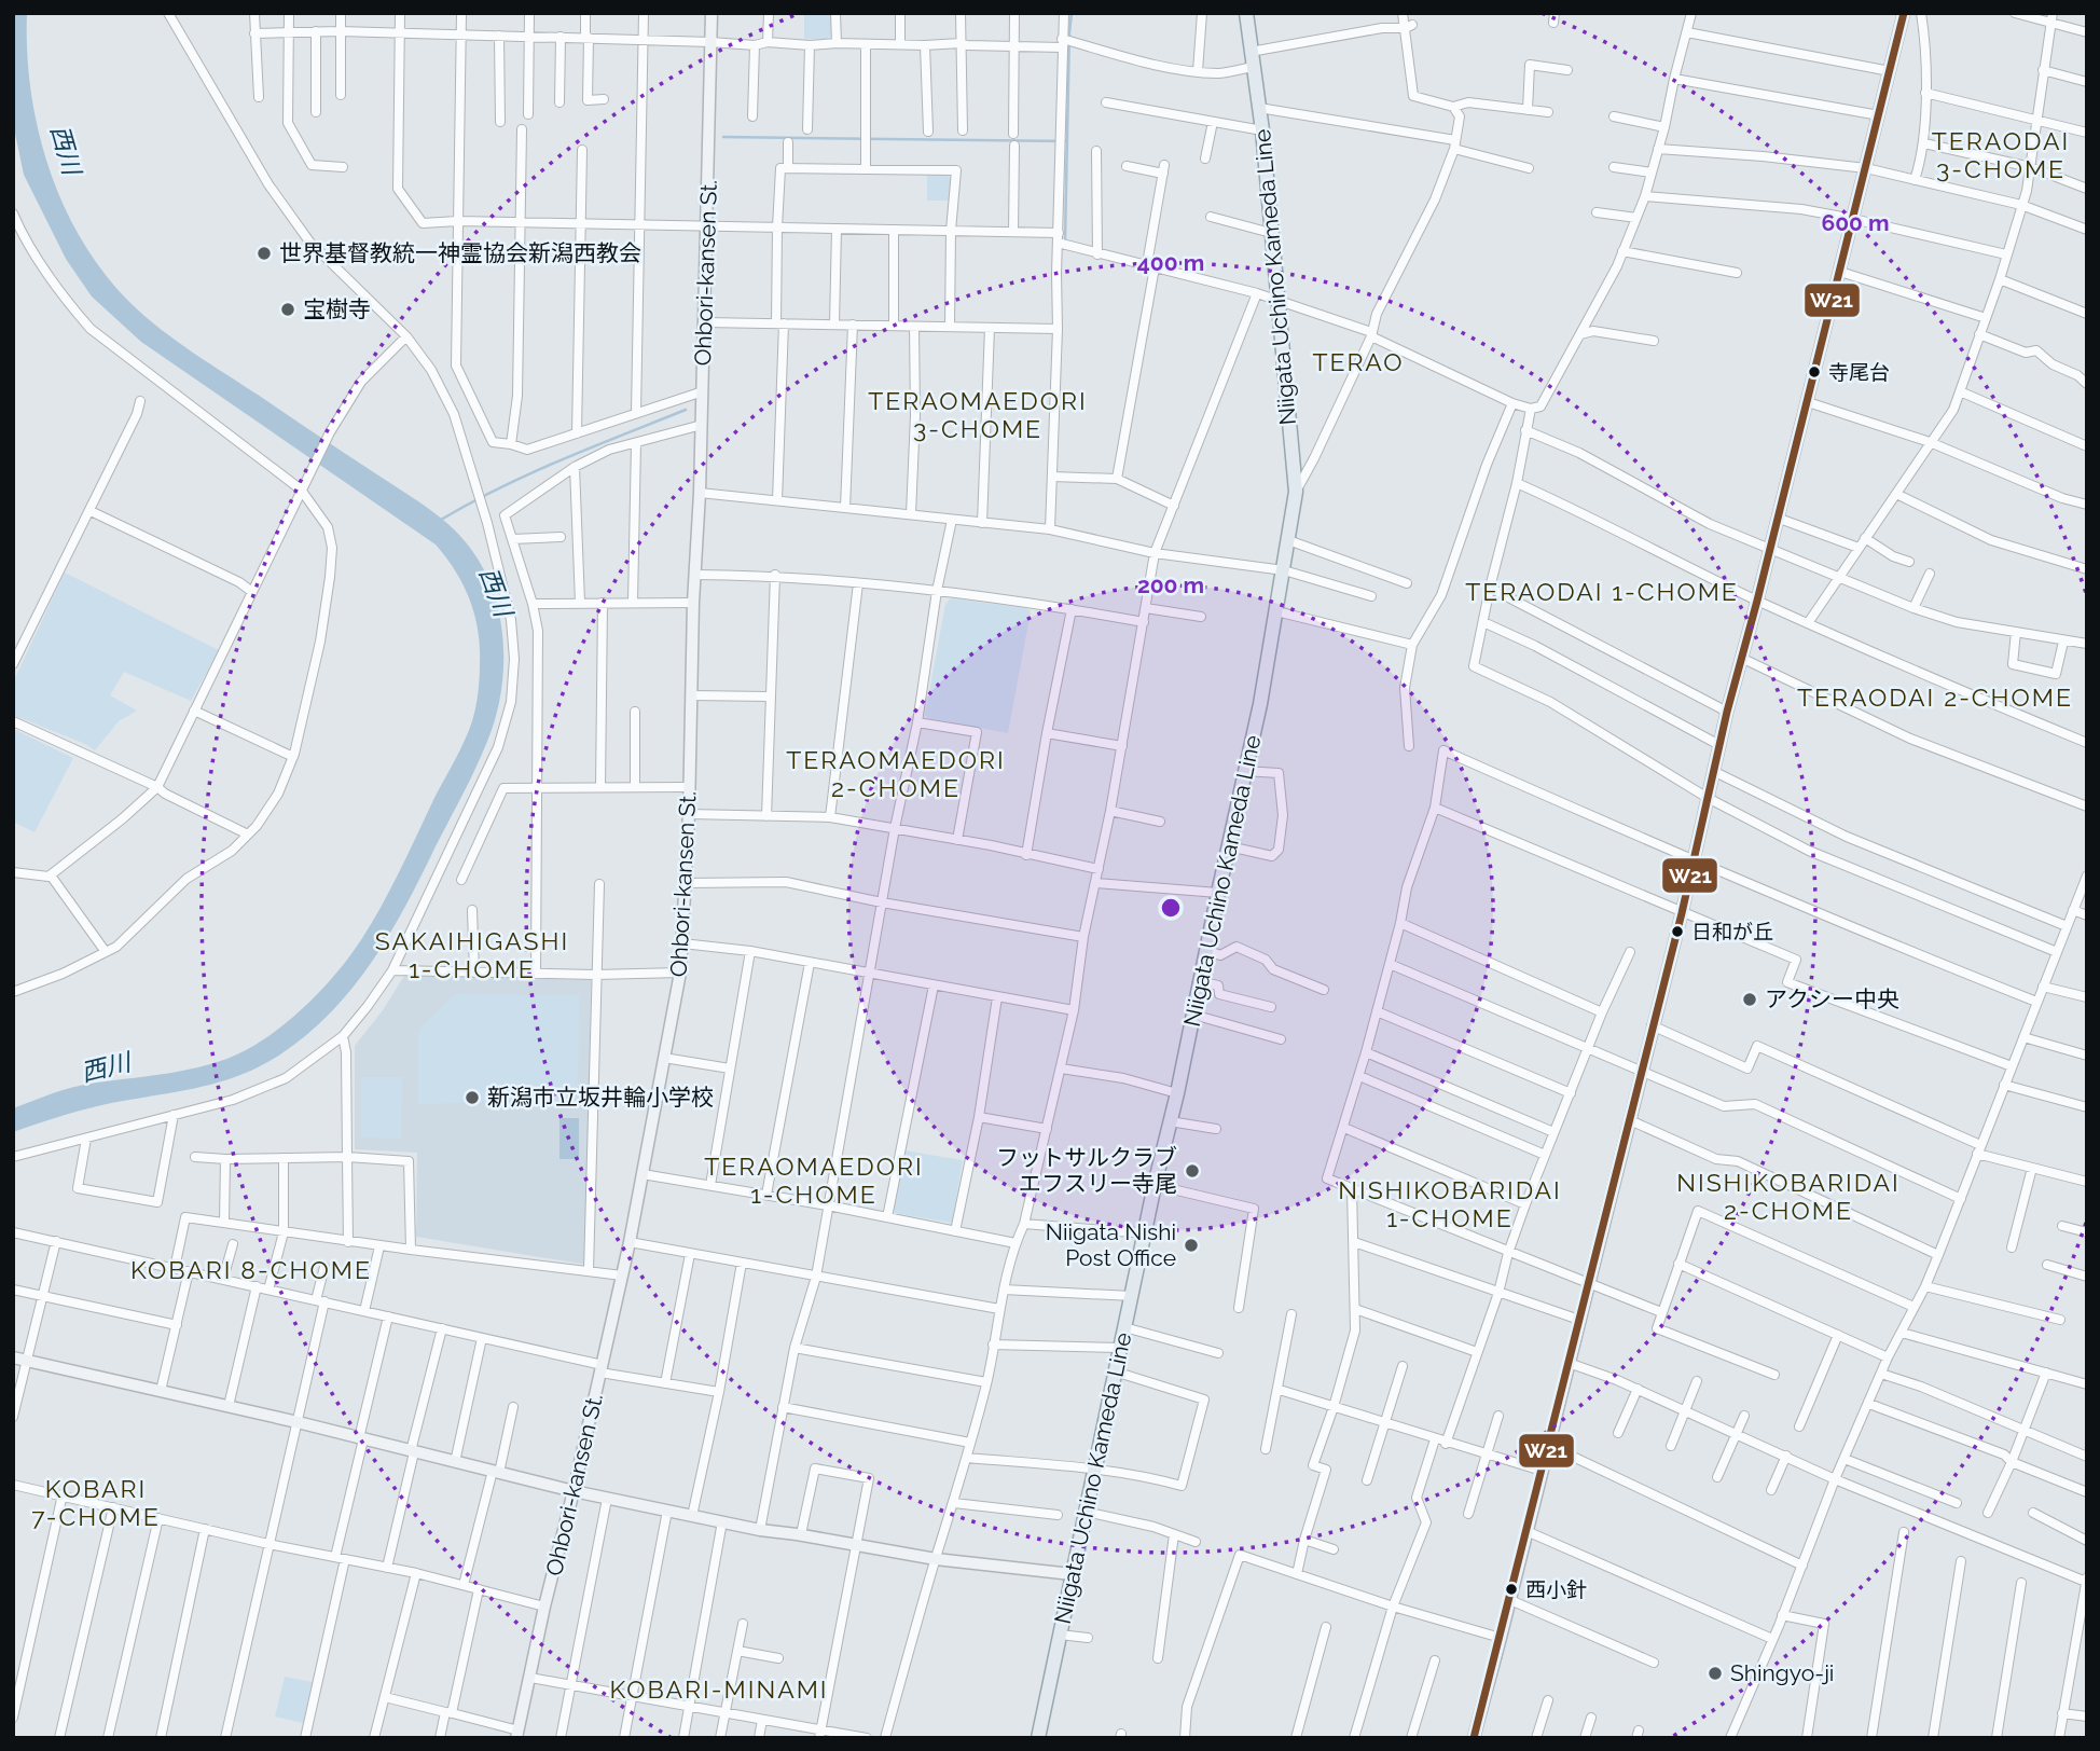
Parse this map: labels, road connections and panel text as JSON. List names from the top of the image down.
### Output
{
  "streets": {
    "main road": ["Niigata Uchino Kameda Line"],
    "street": ["Ohbori-kansen St."]
  },
  "districts": [
    "TERAODAI 3-CHOME",
    "TERAO",
    "TERAOMAEDORI 3-CHOME",
    "TERAODAI 1-CHOME",
    "TERAODAI 2-CHOME",
    "TERAOMAEDORI 2-CHOME",
    "SAKAIHIGASHI 1-CHOME",
    "TERAOMAEDORI 1-CHOME",
    "NISHIKOBARIDAI 2-CHOME",
    "NISHIKOBARIDAI 1-CHOME",
    "KOBARI 8-CHOME",
    "KOBARI 7-CHOME",
    "KOBARI-MINAMI"
  ],
  "water": ["西川"],
  "places": [
    "世界基督教統一神霊協会新潟西教会",
    "宝樹寺",
    "寺尾台",
    "日和が丘",
    "アクシー中央",
    "新潟市立坂井輪小学校",
    "フットサルクラブ エフスリー寺尾",
    "Niigata Nishi Post Office",
    "西小針",
    "Shingyo-ji"
  ],
  "lines": ["transit line W21"],
  "rings": ["600 m", "400 m", "200 m"]
}
